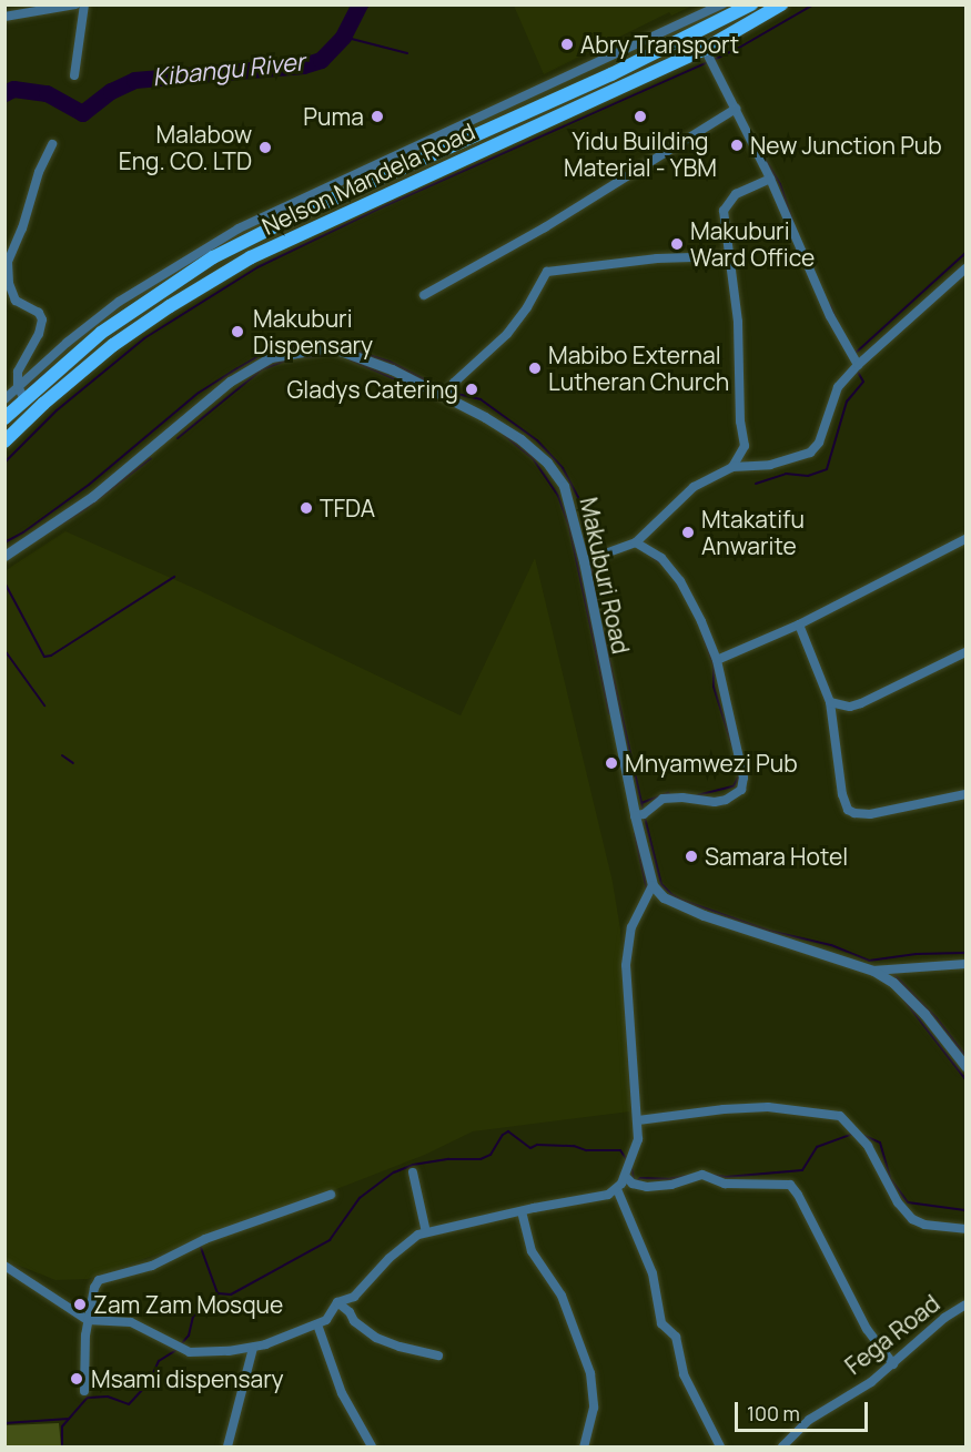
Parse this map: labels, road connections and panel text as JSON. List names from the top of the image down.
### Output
{
  "streets": {
    "main road": ["Nelson Mandela Road"],
    "street": ["Makuburi Road", "Fega Road"]
  },
  "water": ["Kibangu River"],
  "places": [
    "Abry Transport",
    "Puma",
    "Yidu Building Material - YBM",
    "New Junction Pub",
    "Malabow Eng. CO. LTD",
    "Makuburi Ward Office",
    "Makuburi Dispensary",
    "Mabibo External Lutheran Church",
    "Gladys Catering",
    "TFDA",
    "Mtakatifu Anwarite",
    "Mnyamwezi Pub",
    "Samara Hotel",
    "Zam Zam Mosque",
    "Msami dispensary"
  ],
  "scale_bar": "100 m"
}
